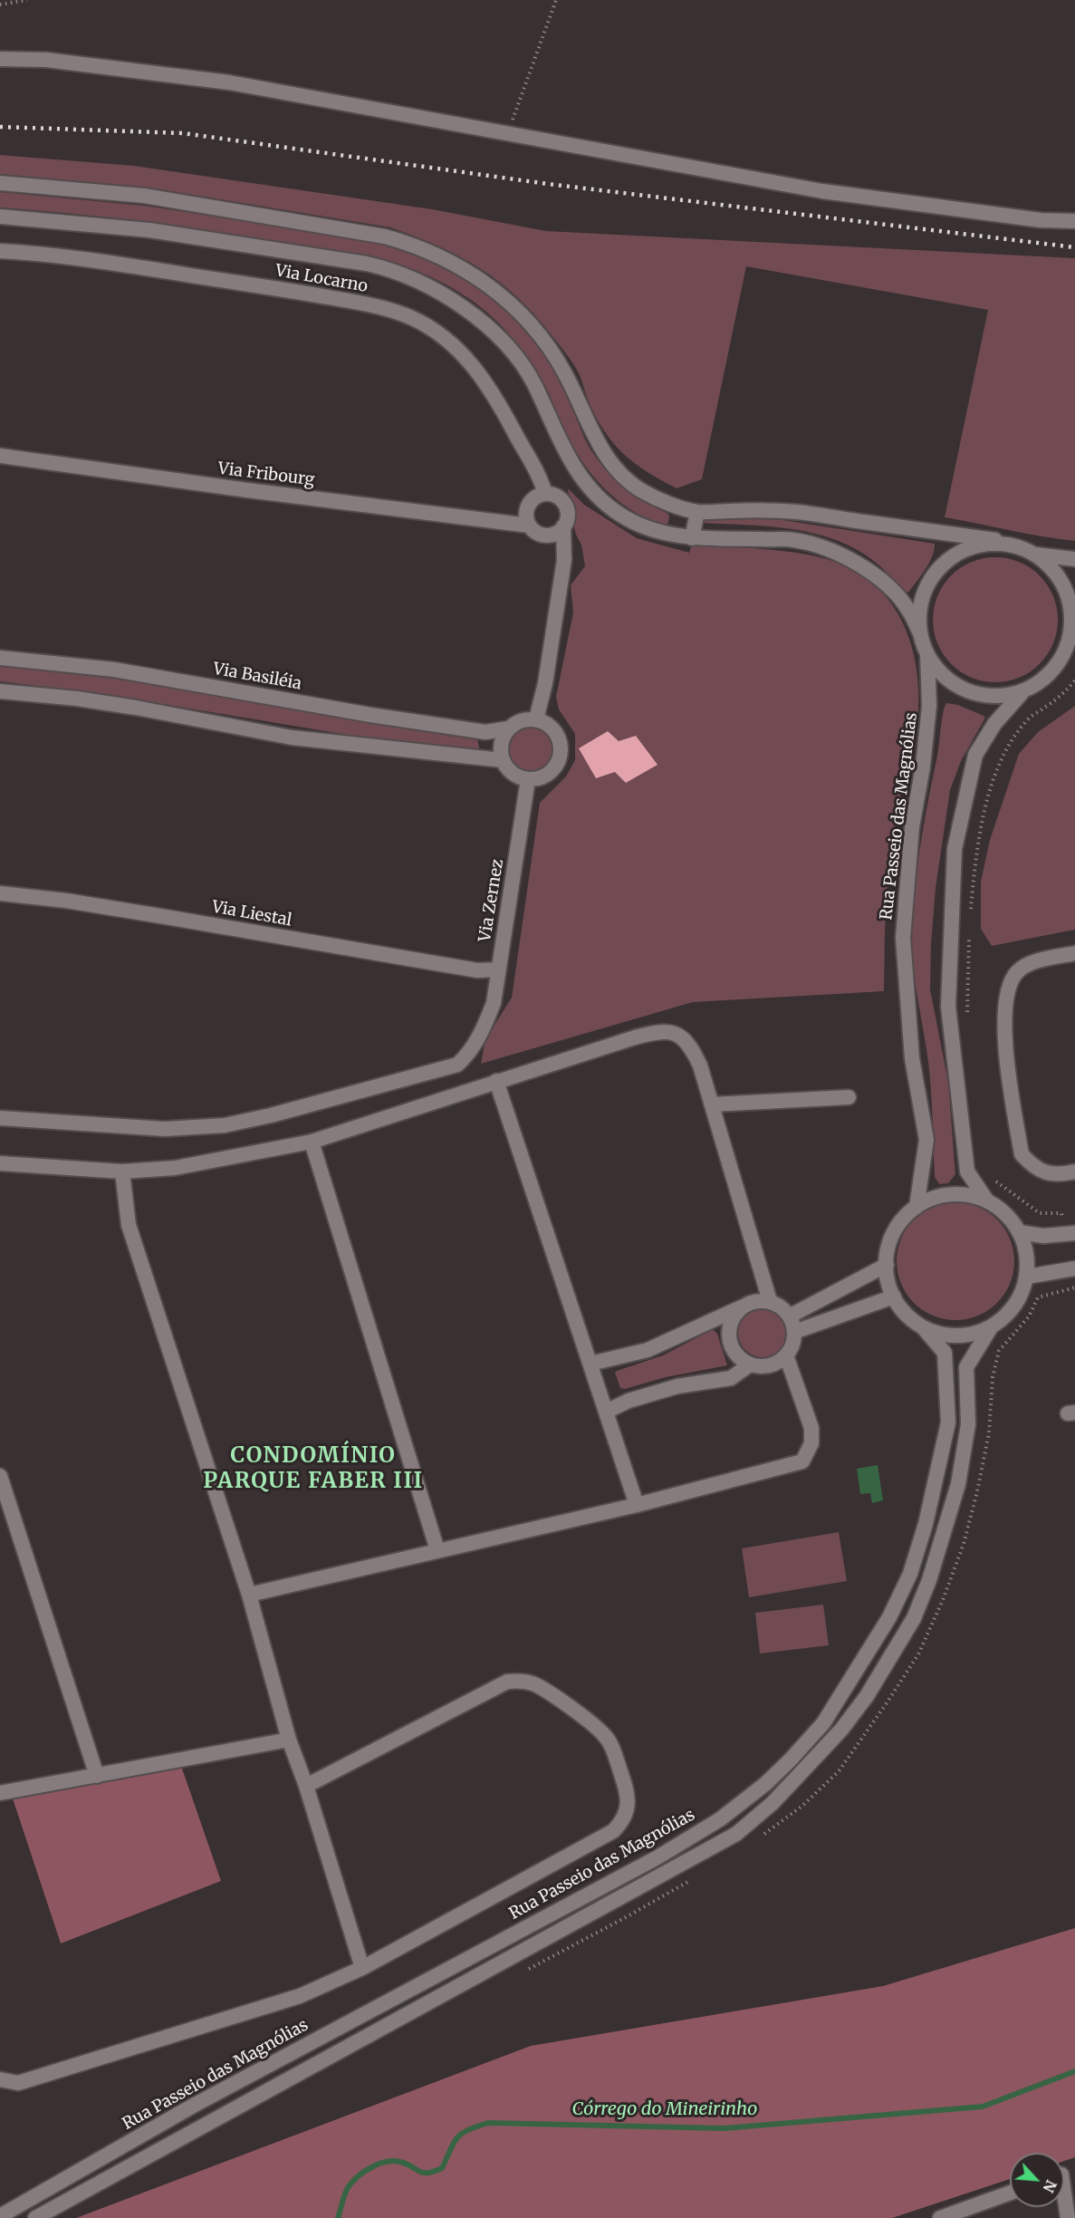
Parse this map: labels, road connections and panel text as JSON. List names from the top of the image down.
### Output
{
  "streets": {
    "street": [
      "Via Locarno",
      "Via Fribourg",
      "Via Basiléia",
      "Rua Passeio das Magnólias",
      "Via Zernez",
      "Via Liestal"
    ]
  },
  "crossings": [
    ["Via Locarno", "Via Fribourg"],
    ["Via Basiléia", "Via Zernez"],
    ["Via Zernez", "Via Liestal"]
  ],
  "districts": ["CONDOMÍNIO PARQUE FABER III"],
  "water": ["Córrego do Mineirinho"],
  "north": "bottom right"
}
